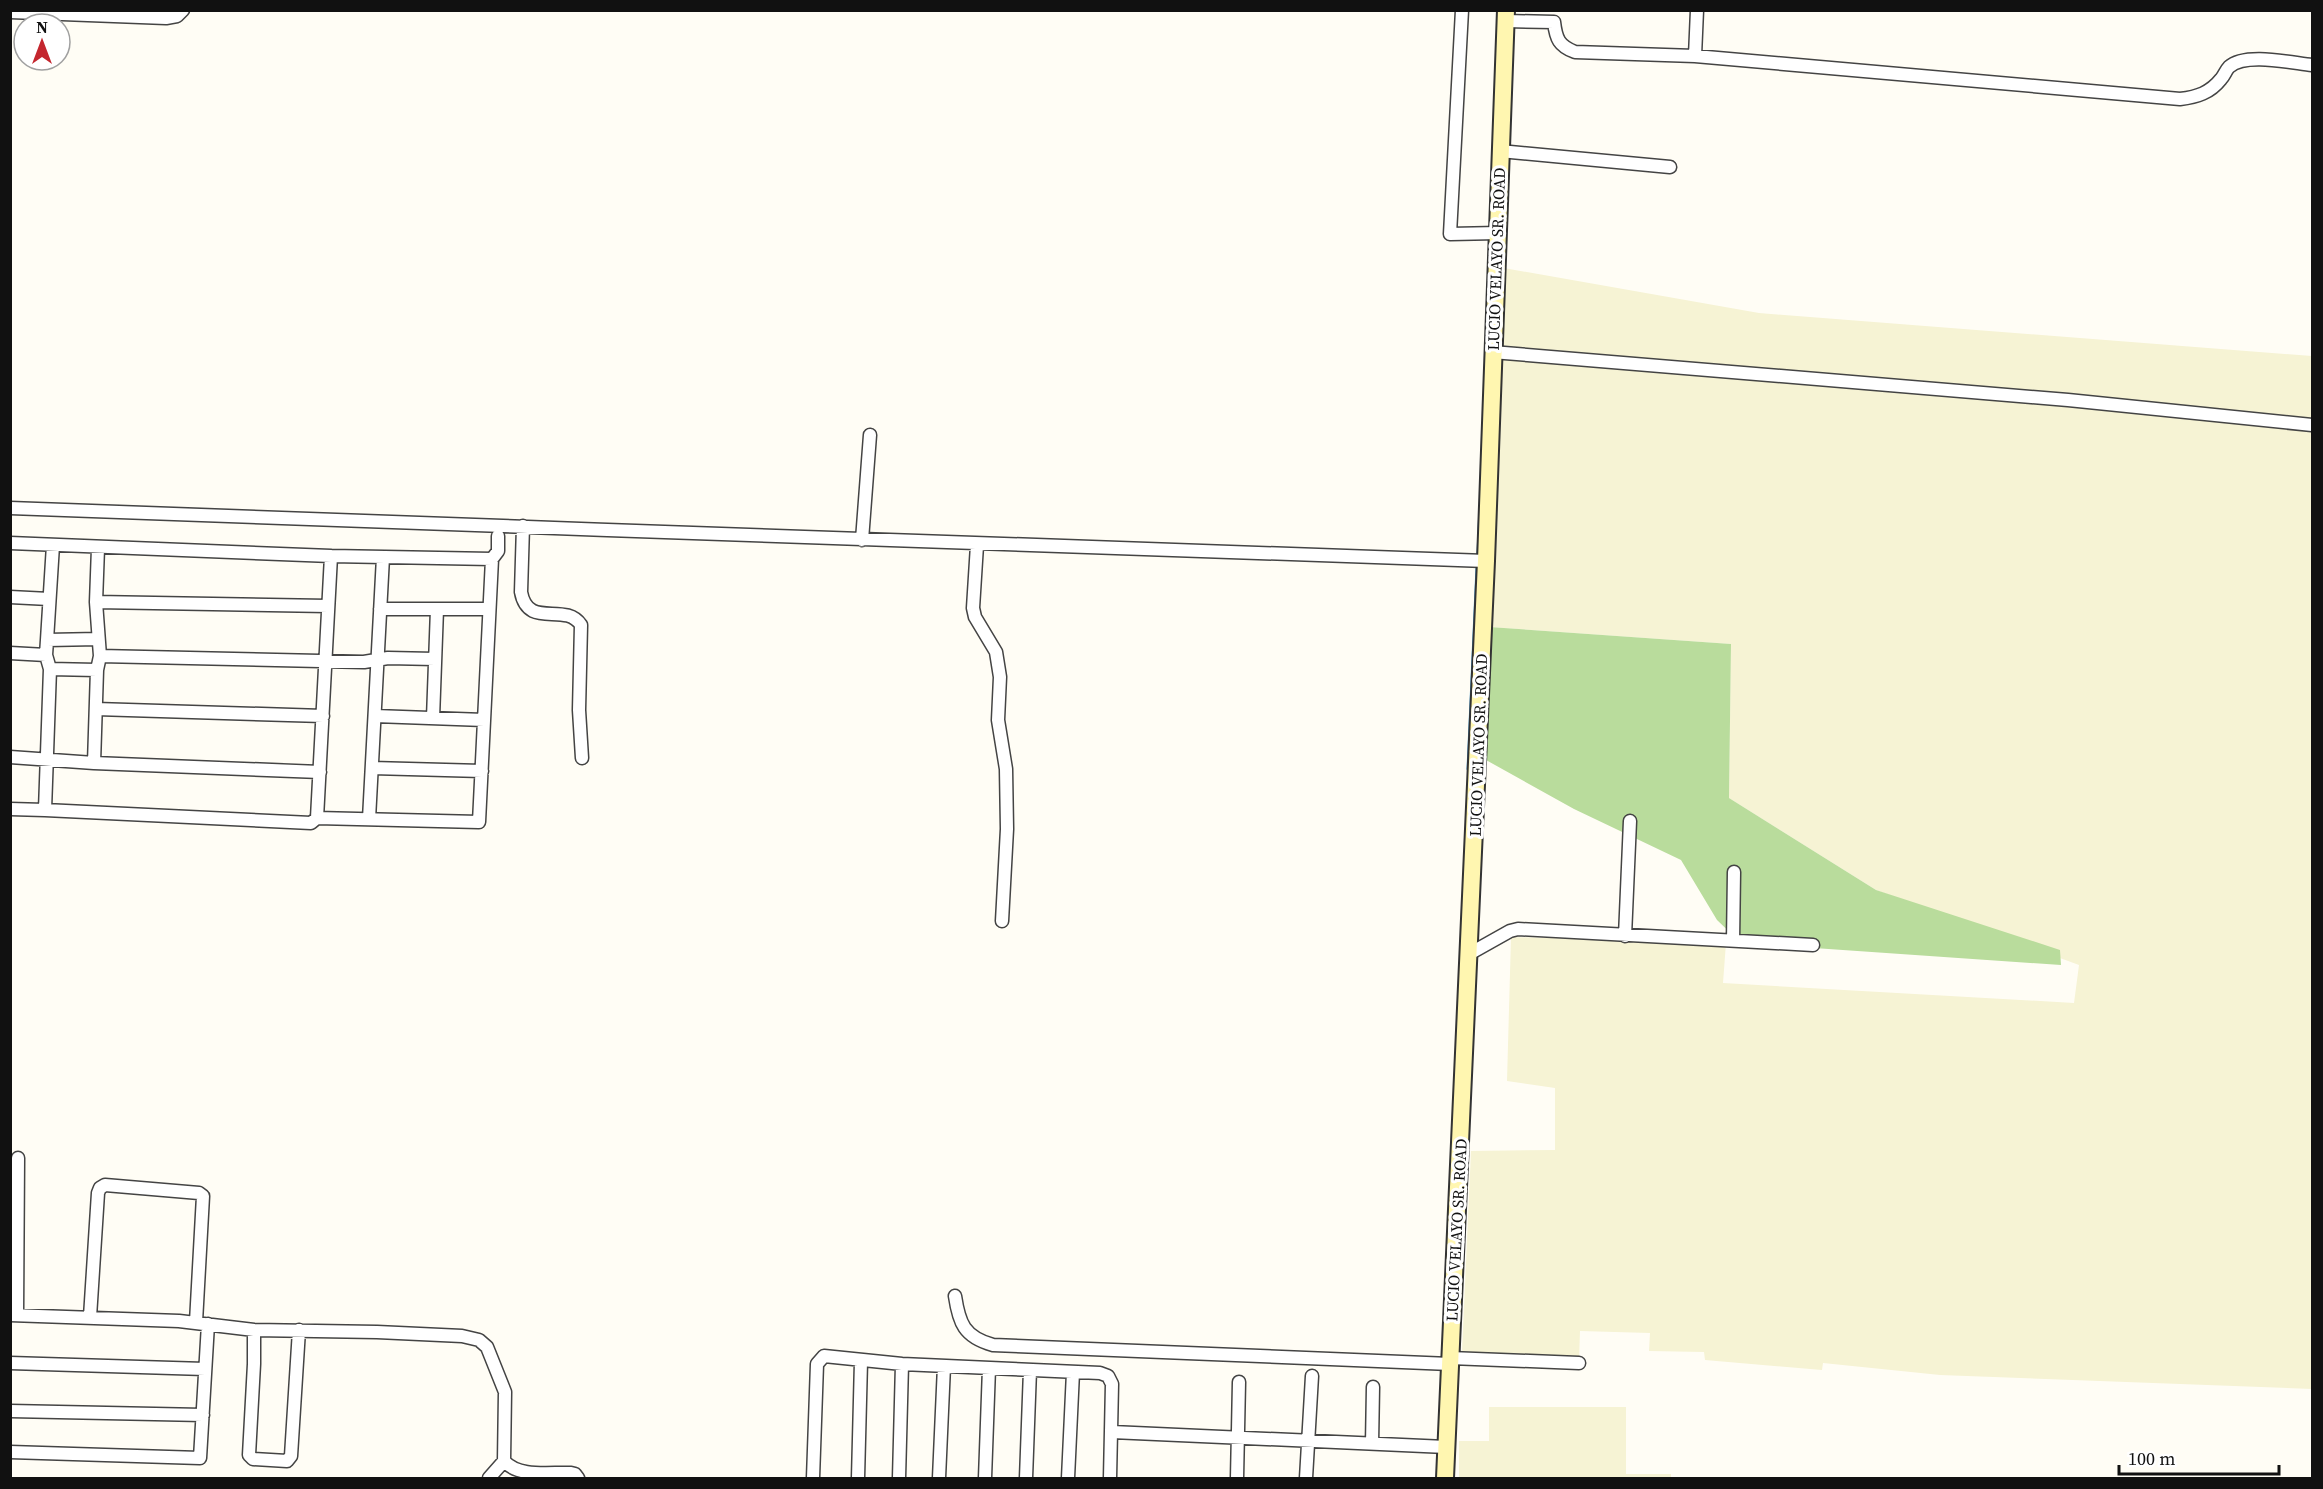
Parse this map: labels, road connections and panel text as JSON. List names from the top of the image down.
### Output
{
  "streets": {
    "main road": ["LUCIO VELAYO SR. ROAD"]
  },
  "scale_bar": "100 m",
  "north": "top"
}
